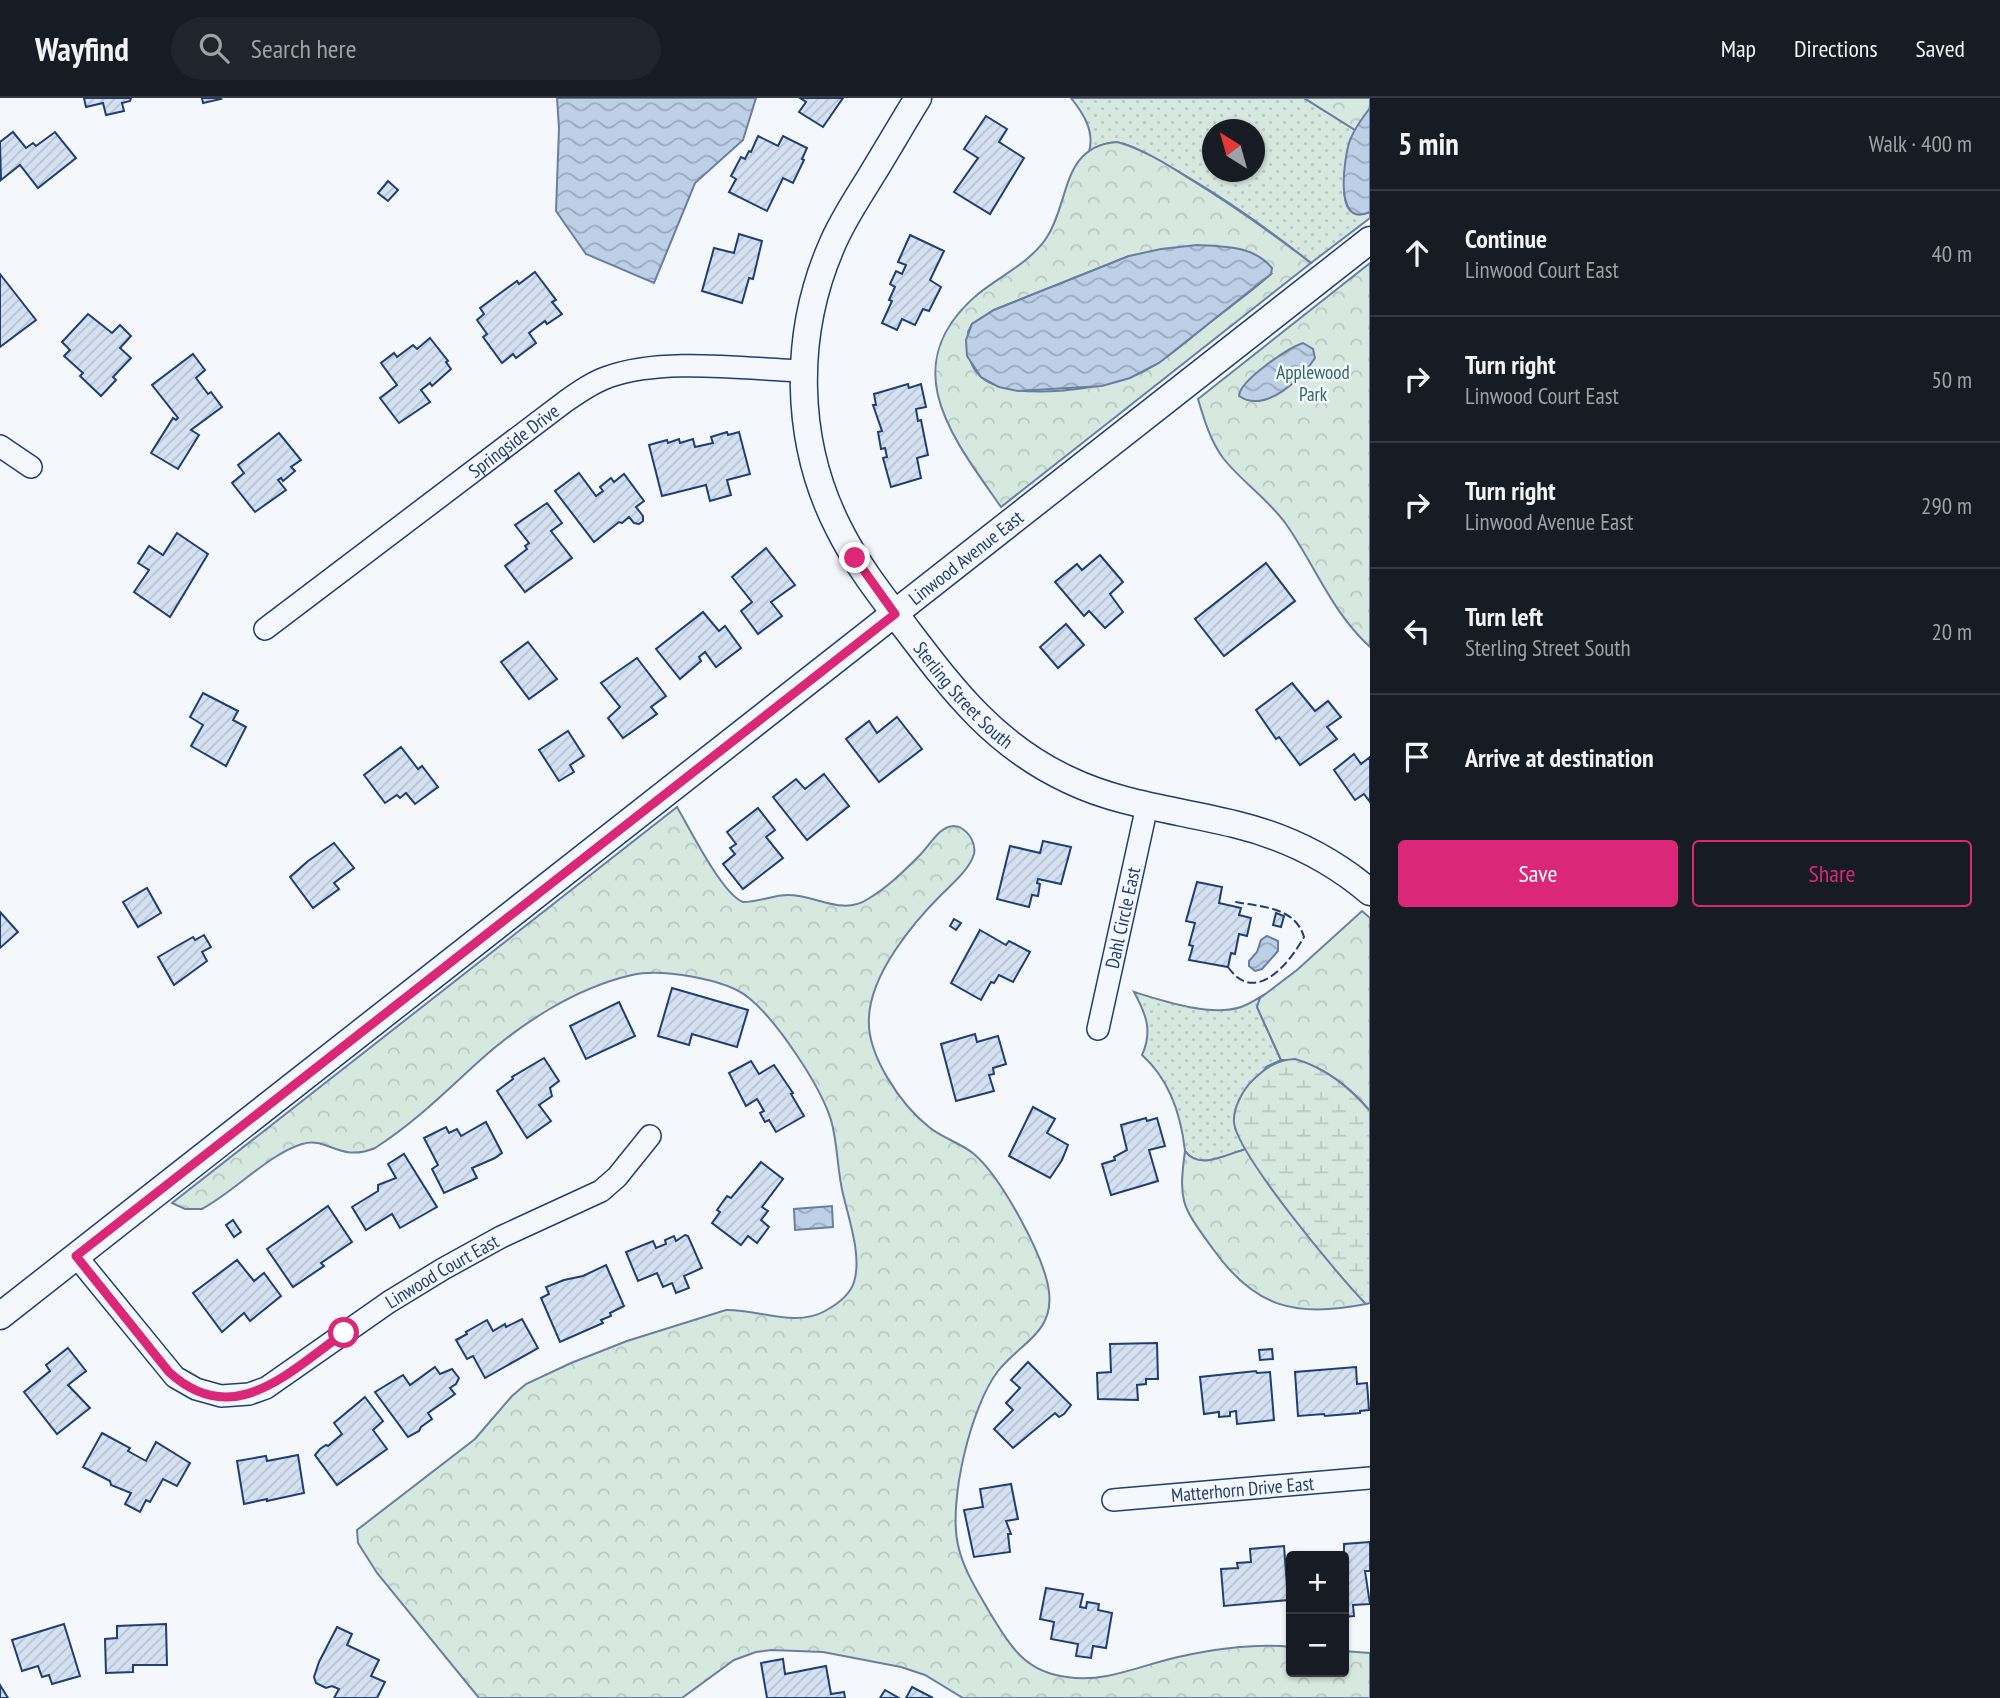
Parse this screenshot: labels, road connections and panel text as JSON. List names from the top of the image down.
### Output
{
  "streets": {
    "street": [
      "Springside Drive",
      "Linwood Avenue East",
      "Sterling Street South",
      "Dahl Circle East",
      "Linwood Court East",
      "Matterhorn Drive East"
    ]
  },
  "crossings": [
    ["Springside Drive", "Sterling Street South"],
    ["Linwood Avenue East", "Sterling Street South"],
    ["Linwood Avenue East", "Linwood Court East"],
    ["Sterling Street South", "Dahl Circle East"]
  ],
  "parks": ["Applewood Park"],
  "north": "top left",
  "page": {
    "header": "Wayfind",
    "search": "Search here",
    "nav": ["Map", "Directions", "Saved"],
    "heading": ["5 min", "Walk · 400 m"],
    "list": [
      ["Continue", "Linwood Court East", "40 m"],
      ["Turn right", "Linwood Court East", "50 m"],
      ["Turn right", "Linwood Avenue East", "290 m"],
      ["Turn left", "Sterling Street South", "20 m"],
      "Arrive at destination"
    ],
    "buttons": ["Save", "Share"],
    "map_buttons": ["+", "−"]
  }
}
